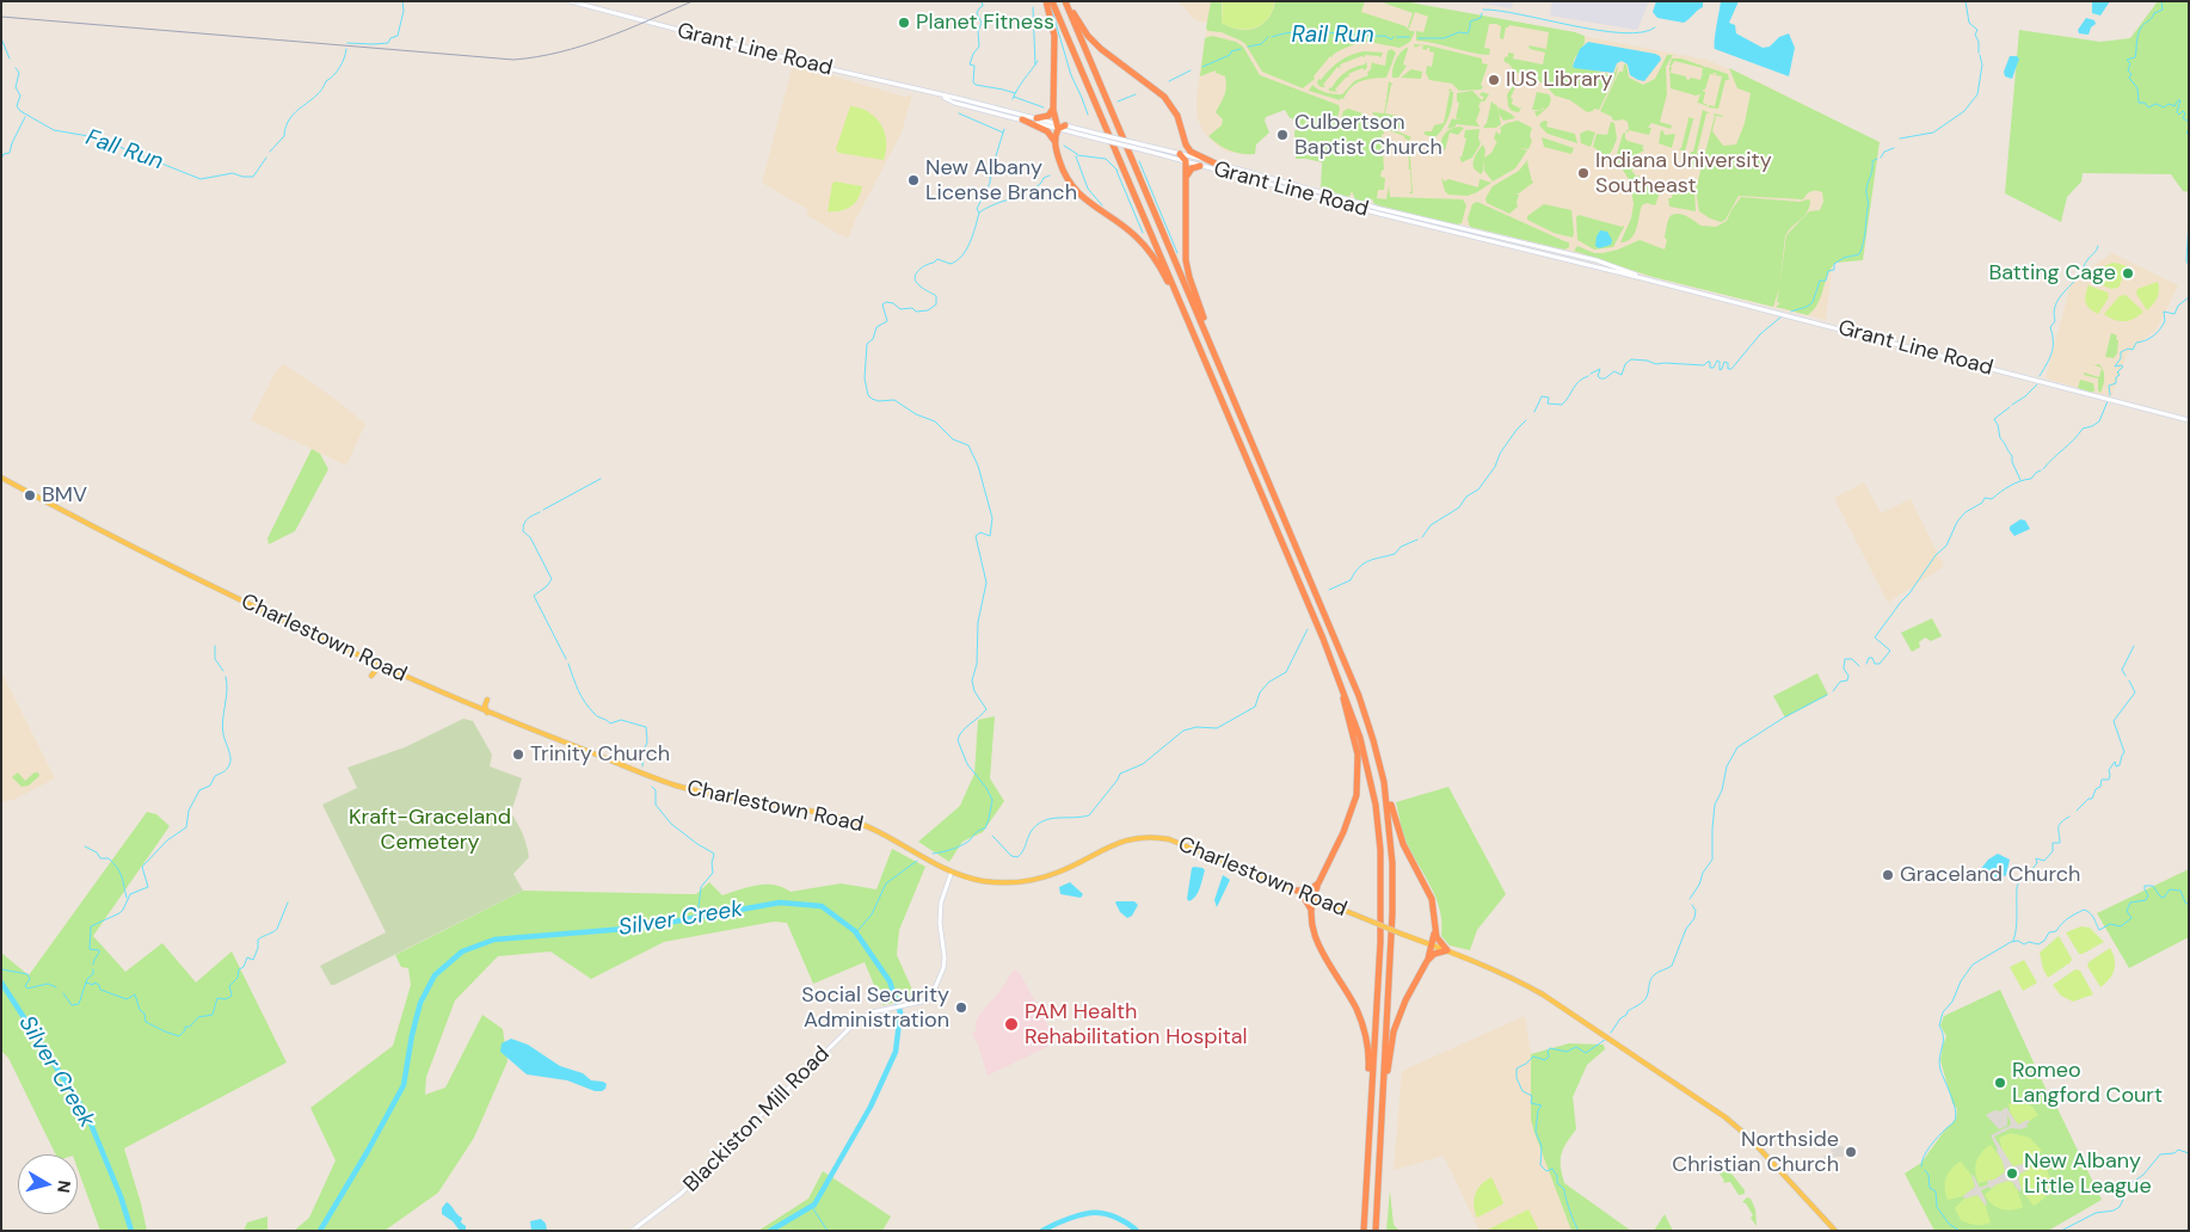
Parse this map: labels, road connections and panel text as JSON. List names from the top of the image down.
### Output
{
  "streets": {
    "main road": ["Grant Line Road", "Charlestown Road", "Blackiston Mill Road"]
  },
  "crossings": [
    ["Charlestown Road", "Blackiston Mill Road"]
  ],
  "water": ["Rail Run", "Fall Run", "Silver Creek"],
  "parks": ["Kraft-Graceland Cemetery"],
  "places": [
    "Planet Fitness",
    "IUS Library",
    "Culbertson Baptist Church",
    "Indiana University Southeast",
    "New Albany License Branch",
    "Batting Cage",
    "BMV",
    "Trinity Church",
    "Graceland Church",
    "Social Security Administration",
    "PAM Health Rehabilitation Hospital",
    "Romeo Langford Court",
    "Northside Christian Church",
    "New Albany Little League"
  ],
  "north": "right"
}
